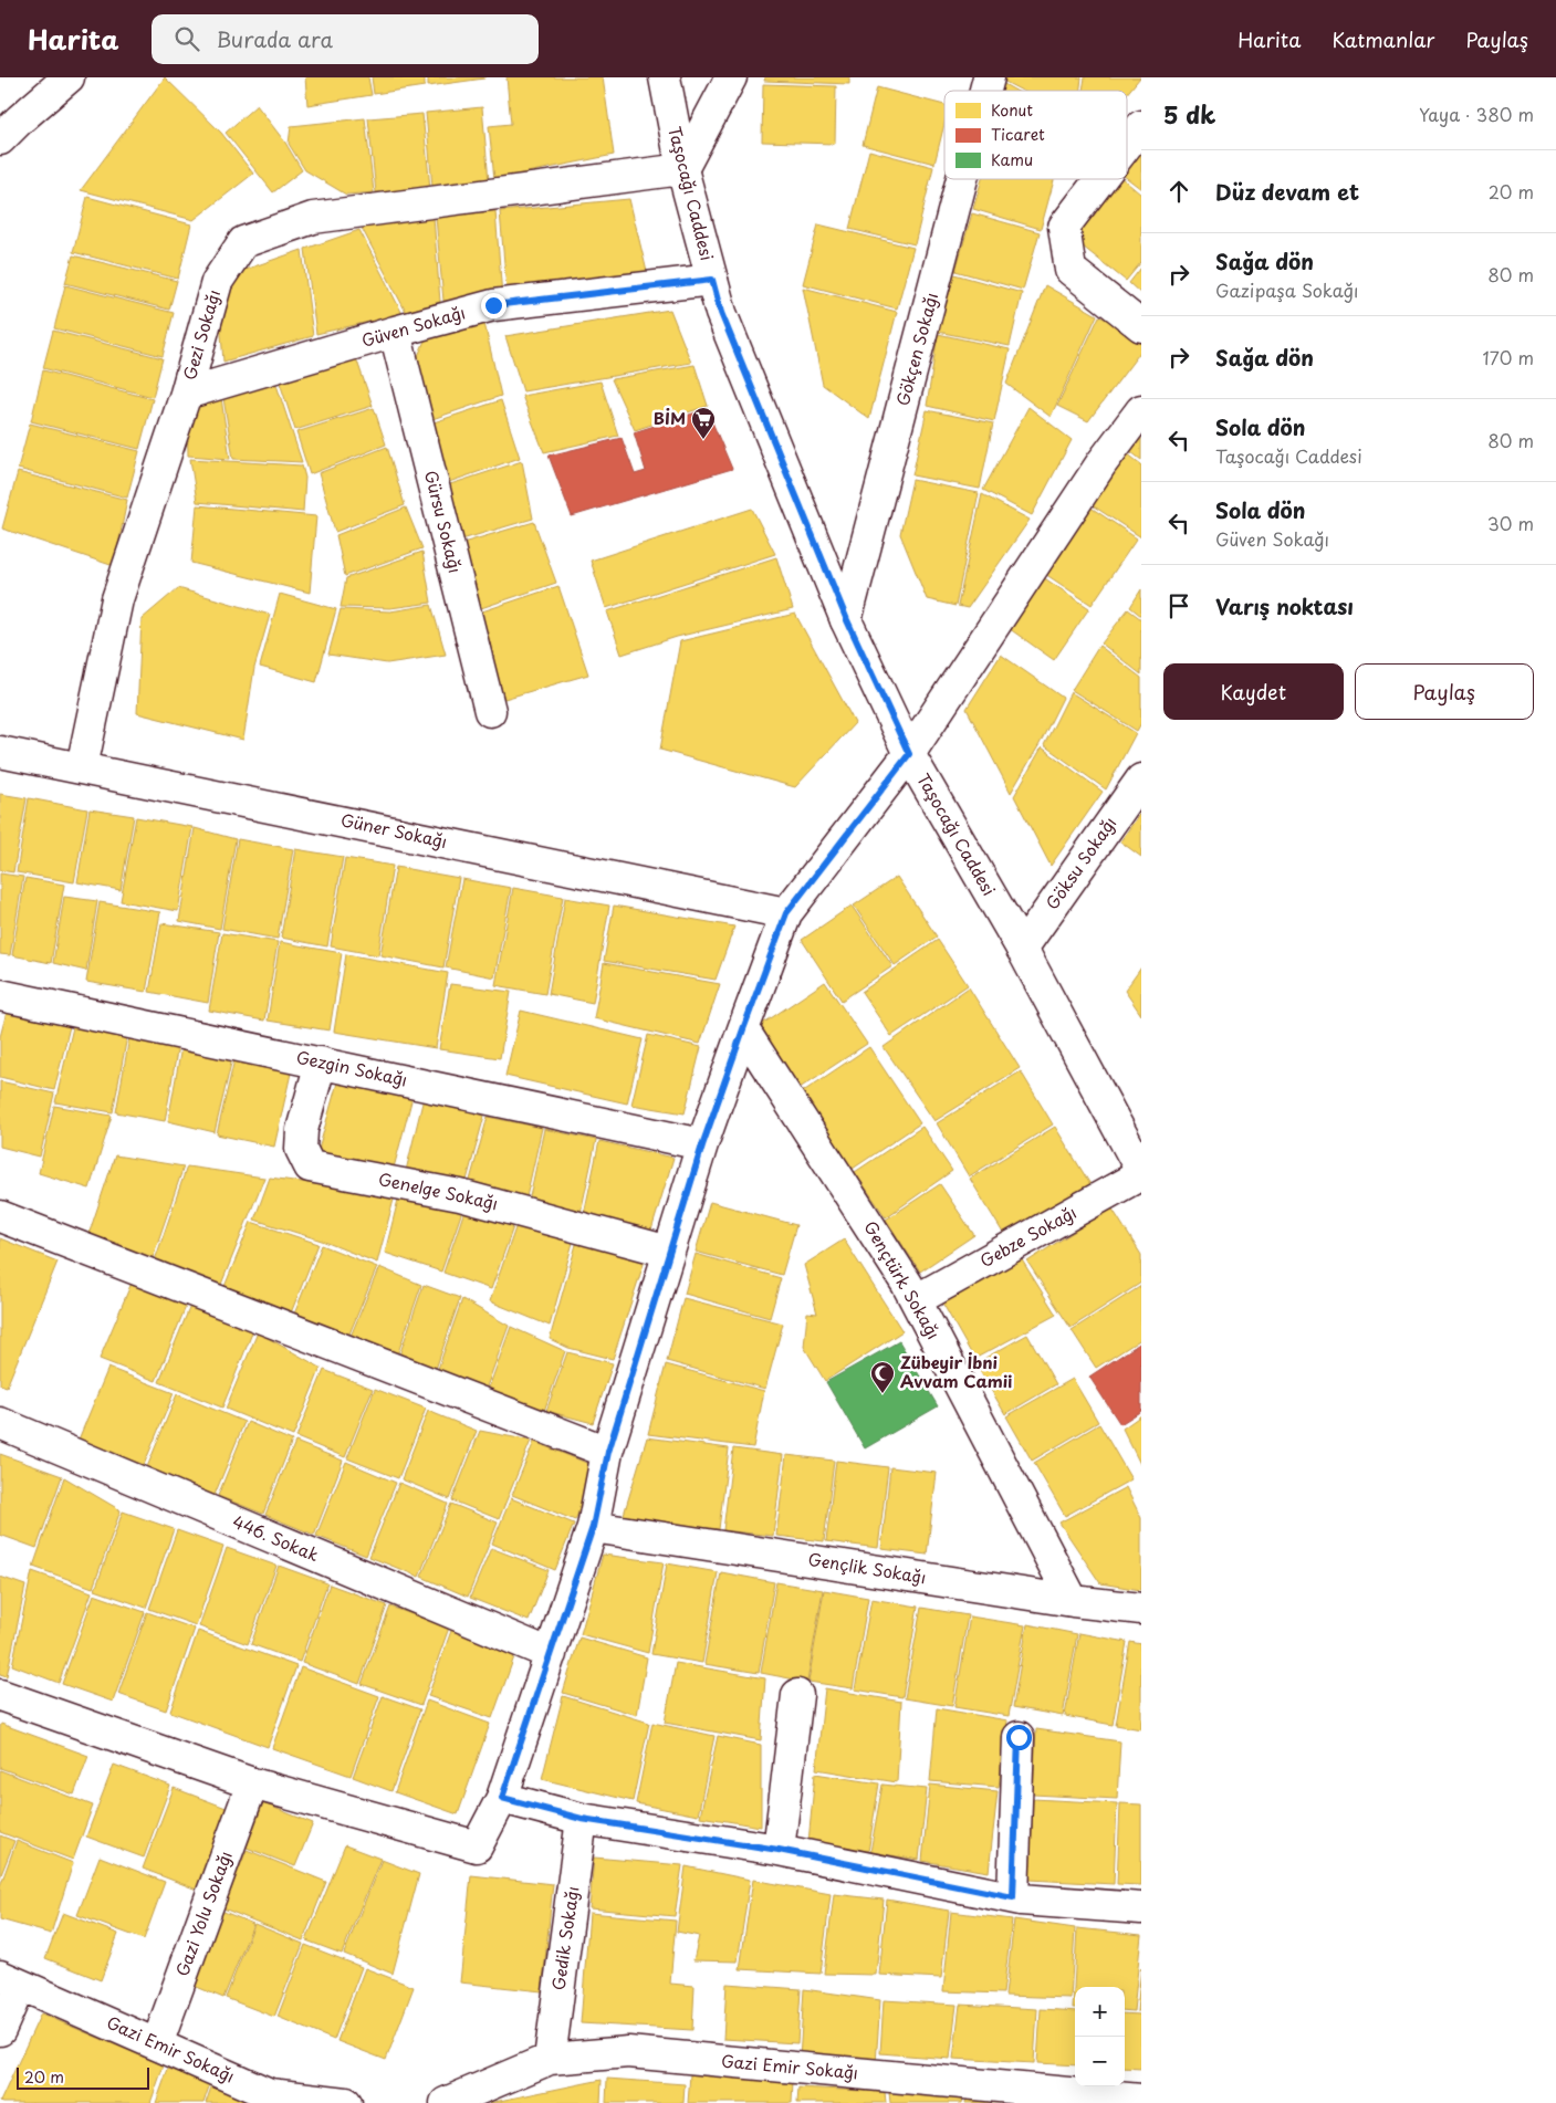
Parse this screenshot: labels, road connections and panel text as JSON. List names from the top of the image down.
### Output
{
  "streets": {
    "street": [
      "Taşocağı Caddesi",
      "Güven Sokağı",
      "Gezi Sokağı",
      "Gökçen Sokağı",
      "Gürsu Sokağı",
      "Güner Sokağı",
      "Göksu Sokağı",
      "Gezgin Sokağı",
      "Genelge Sokağı",
      "Gebze Sokağı",
      "Gençtürk Sokağı",
      "446. Sokak",
      "Gençlik Sokağı",
      "Gazi Yolu Sokağı",
      "Gedik Sokağı",
      "Gazi Emir Sokağı"
    ]
  },
  "crossings": [
    ["Taşocağı Caddesi", "Güven Sokağı"],
    ["Taşocağı Caddesi", "Gezi Sokağı"],
    ["Taşocağı Caddesi", "Gökçen Sokağı"],
    ["Taşocağı Caddesi", "Göksu Sokağı"],
    ["Taşocağı Caddesi", "Gebze Sokağı"],
    ["Güven Sokağı", "Gezi Sokağı"],
    ["Güven Sokağı", "Gürsu Sokağı"],
    ["Gezi Sokağı", "Güner Sokağı"],
    ["Gezgin Sokağı", "Genelge Sokağı"],
    ["Gebze Sokağı", "Gençtürk Sokağı"],
    ["Gençtürk Sokağı", "Gençlik Sokağı"],
    ["Gazi Yolu Sokağı", "Gazi Emir Sokağı"],
    ["Gedik Sokağı", "Gazi Emir Sokağı"]
  ],
  "places": {
    "supermarket": ["BİM"],
    "mosque": ["Zübeyir İbni Avvam Camii"]
  },
  "legend": ["Konut", "Ticaret", "Kamu"],
  "scale_bar": "20 m",
  "page": {
    "header": "Harita",
    "search": "Burada ara",
    "nav": ["Harita", "Katmanlar", "Paylaş"],
    "heading": ["5 dk", "Yaya · 380 m"],
    "list": [
      ["Düz devam et", "20 m"],
      ["Sağa dön", "Gazipaşa Sokağı", "80 m"],
      ["Sağa dön", "170 m"],
      ["Sola dön", "Taşocağı Caddesi", "80 m"],
      ["Sola dön", "Güven Sokağı", "30 m"],
      "Varış noktası"
    ],
    "buttons": ["Kaydet", "Paylaş"],
    "map_buttons": ["+", "−"],
    "scale": "20 m"
  }
}
